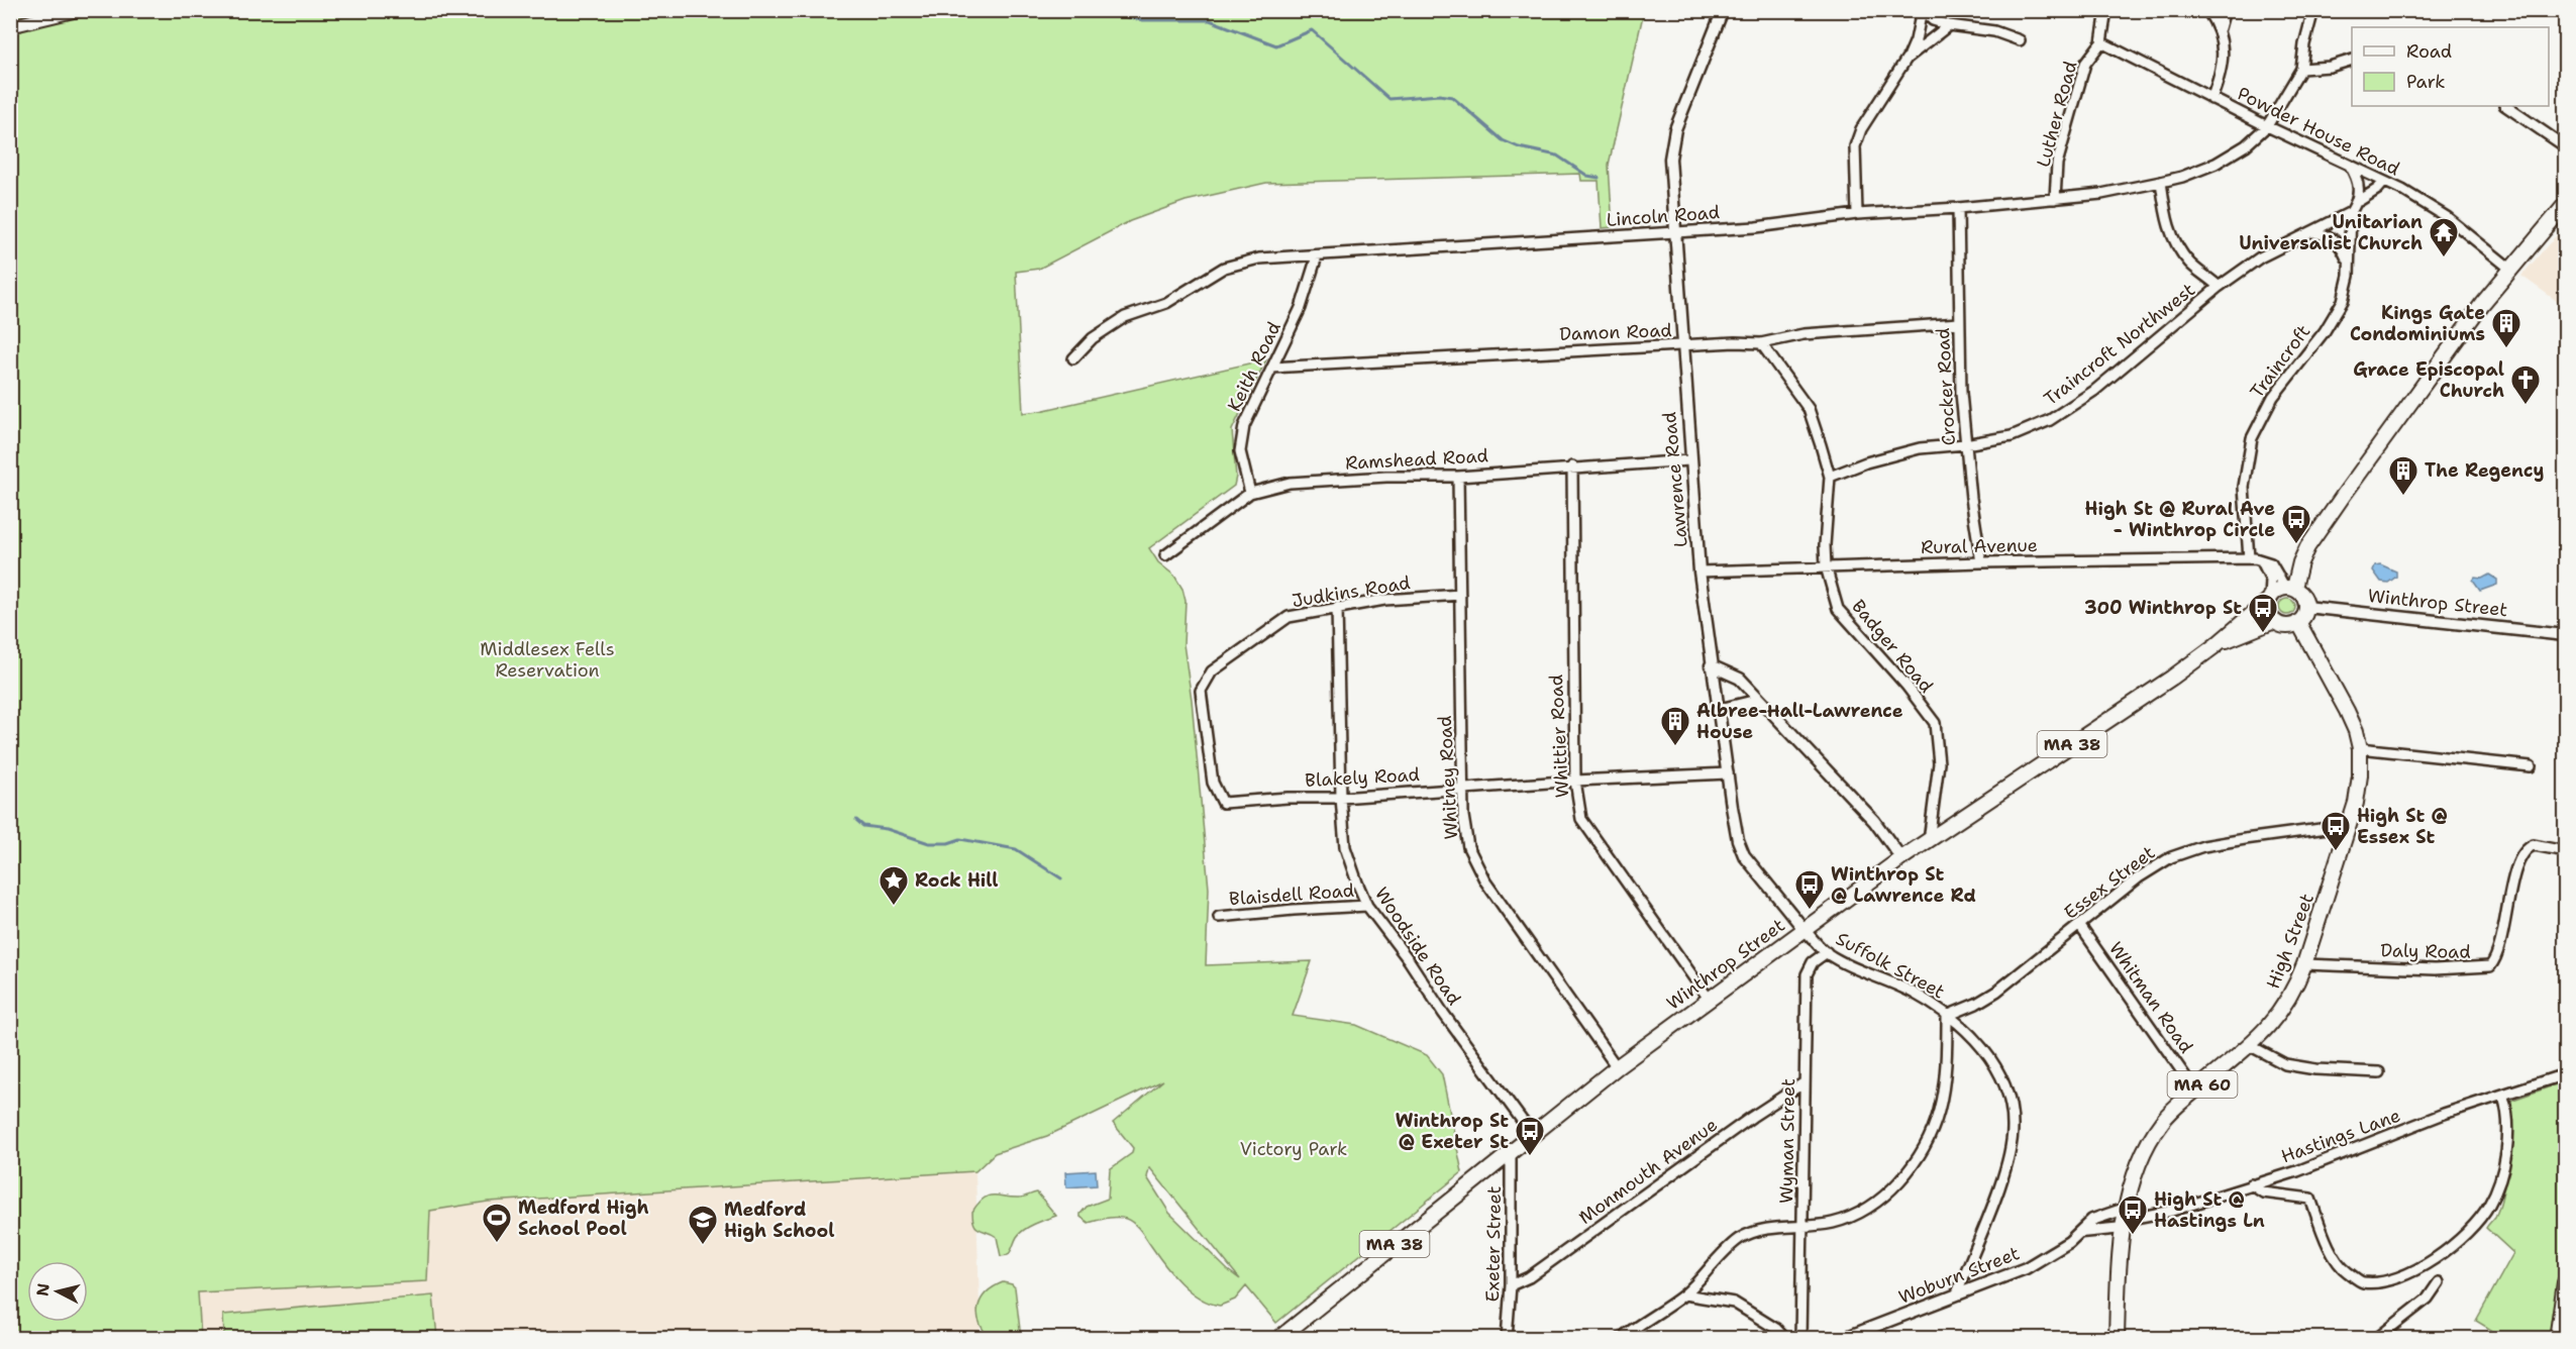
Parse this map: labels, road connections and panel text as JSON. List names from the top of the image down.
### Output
{
  "streets": {
    "main road": [
      "Winthrop Street",
      "MA 38",
      "High Street",
      "MA 60"
    ],
    "street": [
      "Luther Road",
      "Powder House Road",
      "Lincoln Road",
      "Damon Road",
      "Traincroft Northwest",
      "Traincroft",
      "Keith Road",
      "Crocker Road",
      "Ramshead Road",
      "Lawrence Road",
      "Rural Avenue",
      "Judkins Road",
      "Badger Road",
      "Whittier Road",
      "Blakely Road",
      "Whitney Road",
      "Essex Street",
      "Blaisdell Road",
      "Woodside Road",
      "Daly Road",
      "Suffolk Street",
      "Whitman Road",
      "Hastings Lane",
      "Wyman Street",
      "Monmouth Avenue",
      "Exeter Street",
      "Woburn Street"
    ]
  },
  "crossings": [
    ["Luther Road", "Powder House Road"],
    ["Luther Road", "Lincoln Road"],
    ["Powder House Road", "Lincoln Road"],
    ["Lincoln Road", "Keith Road"],
    ["Lincoln Road", "Crocker Road"],
    ["Lincoln Road", "Lawrence Road"],
    ["Damon Road", "Keith Road"],
    ["Damon Road", "Crocker Road"],
    ["Damon Road", "Lawrence Road"],
    ["Damon Road", "Badger Road"],
    ["Traincroft Northwest", "Crocker Road"],
    ["Traincroft Northwest", "Badger Road"],
    ["Traincroft", "Rural Avenue"],
    ["Keith Road", "Ramshead Road"],
    ["Crocker Road", "Rural Avenue"],
    ["Ramshead Road", "Lawrence Road"],
    ["Ramshead Road", "Whittier Road"],
    ["Ramshead Road", "Whitney Road"],
    ["Lawrence Road", "Rural Avenue"],
    ["Lawrence Road", "Winthrop Street"],
    ["Lawrence Road", "Blakely Road"],
    ["Lawrence Road", "Suffolk Street"],
    ["Rural Avenue", "Badger Road"],
    ["Judkins Road", "Blakely Road"],
    ["Judkins Road", "Whitney Road"],
    ["Judkins Road", "Woodside Road"],
    ["Winthrop Street", "Badger Road"],
    ["Winthrop Street", "Whittier Road"],
    ["Winthrop Street", "MA 38"],
    ["Winthrop Street", "Whitney Road"],
    ["Winthrop Street", "High Street"],
    ["Winthrop Street", "Woodside Road"],
    ["Winthrop Street", "Suffolk Street"],
    ["Winthrop Street", "Exeter Street"],
    ["Whittier Road", "Blakely Road"],
    ["MA 38", "High Street"],
    ["Blakely Road", "Whitney Road"],
    ["Blakely Road", "Woodside Road"],
    ["Essex Street", "High Street"],
    ["Essex Street", "Suffolk Street"],
    ["Essex Street", "Whitman Road"],
    ["Blaisdell Road", "Woodside Road"],
    ["High Street", "Daly Road"],
    ["High Street", "Whitman Road"],
    ["High Street", "Hastings Lane"],
    ["High Street", "Woburn Street"],
    ["Suffolk Street", "Wyman Street"],
    ["Suffolk Street", "Woburn Street"],
    ["Hastings Lane", "Woburn Street"],
    ["Wyman Street", "Monmouth Avenue"],
    ["Monmouth Avenue", "Exeter Street"]
  ],
  "parks": ["Middlesex Fells Reservation", "Victory Park"],
  "places": {
    "temple": ["Unitarian Universalist Church"],
    "building": ["Kings Gate Condominiums", "The Regency", "Albree-Hall-Lawrence House"],
    "church": ["Grace Episcopal Church"],
    "bus stop": [
      "High St @ Rural Ave - Winthrop Circle",
      "300 Winthrop St",
      "High St @ Essex St",
      "Winthrop St @ Lawrence Rd",
      "Winthrop St @ Exeter St",
      "High St @ Hastings Ln"
    ],
    "place": ["Rock Hill"],
    "sports": ["Medford High School Pool"],
    "school or university": ["Medford High School"]
  },
  "legend": ["Road", "Park"],
  "north": "left"
}
